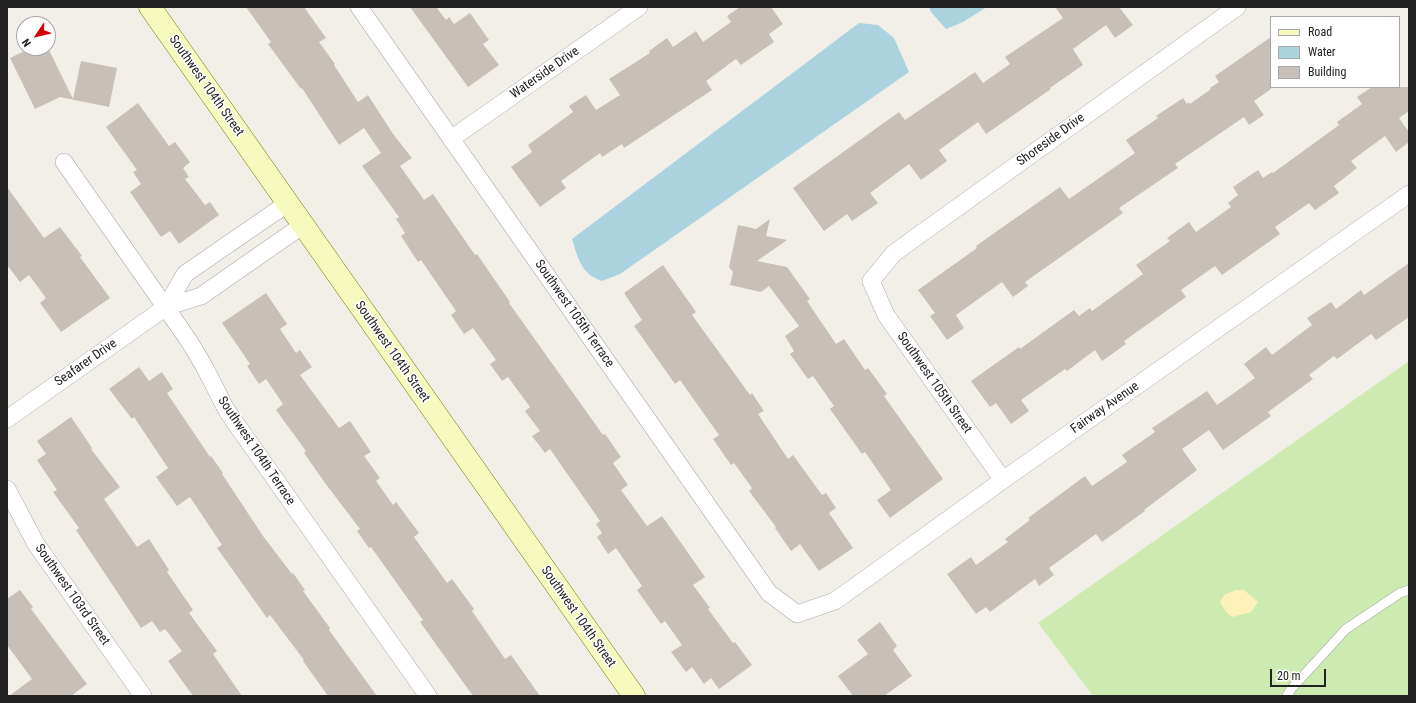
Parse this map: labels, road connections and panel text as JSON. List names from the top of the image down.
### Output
{
  "streets": {
    "main road": ["Southwest 104th Street"],
    "street": [
      "Waterside Drive",
      "Shoreside Drive",
      "Southwest 105th Terrace",
      "Seafarer Drive",
      "Southwest 105th Street",
      "Fairway Avenue",
      "Southwest 104th Terrace",
      "Southwest 103rd Street"
    ]
  },
  "crossings": [
    ["Waterside Drive", "Southwest 105th Terrace"],
    ["Southwest 104th Street", "Seafarer Drive"],
    ["Shoreside Drive", "Southwest 105th Street"],
    ["Southwest 105th Terrace", "Fairway Avenue"],
    ["Seafarer Drive", "Southwest 104th Terrace"],
    ["Southwest 105th Street", "Fairway Avenue"]
  ],
  "legend": ["Road", "Water", "Building"],
  "scale_bar": "20 m",
  "north": "bottom left"
}
